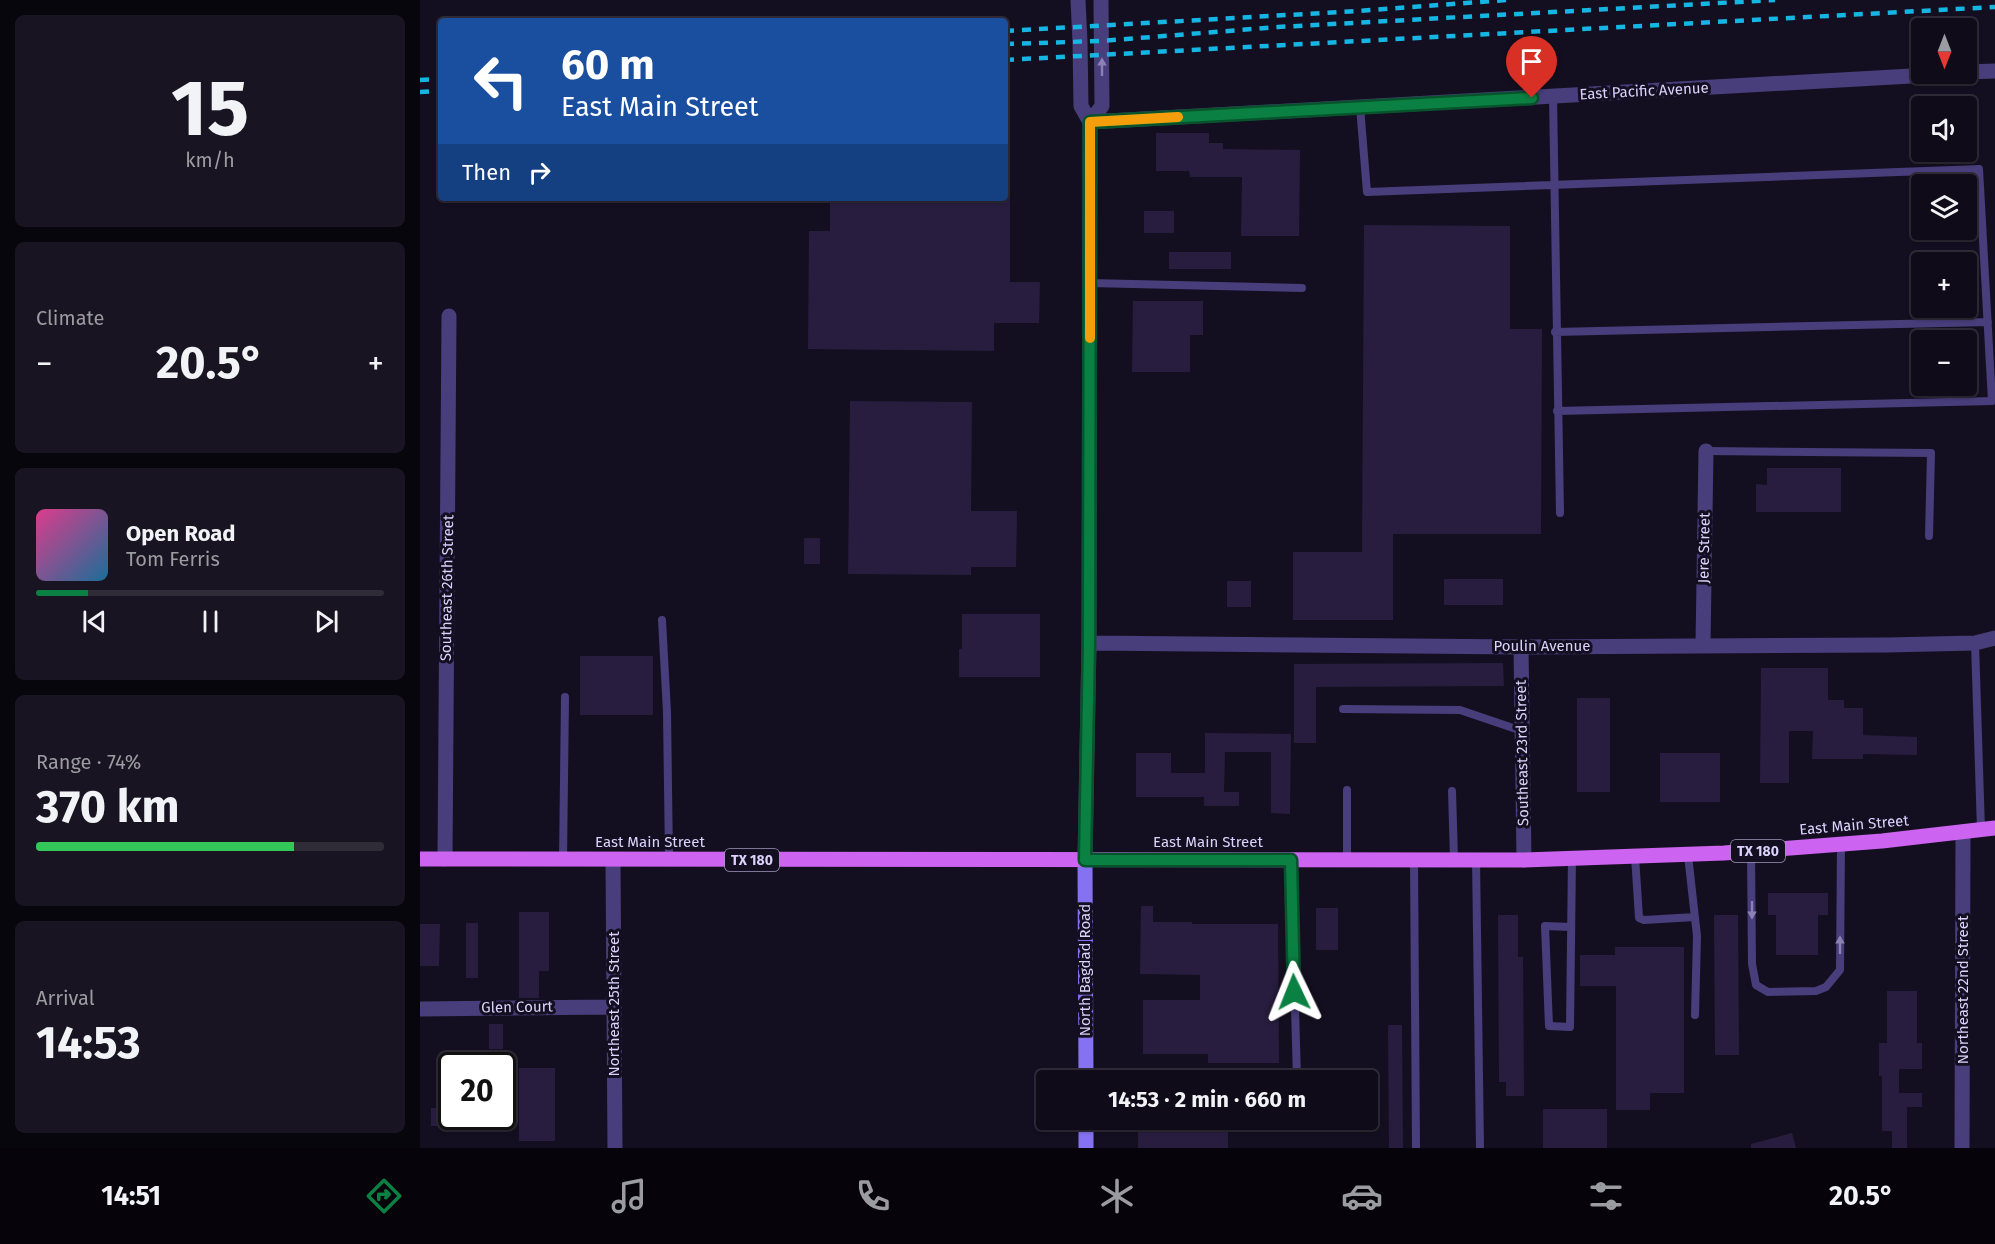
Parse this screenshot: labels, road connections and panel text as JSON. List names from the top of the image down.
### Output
{
  "streets": {
    "main road": ["East Main Street", "TX 180"],
    "street": [
      "East Pacific Avenue",
      "Jere Street",
      "Southeast 26th Street",
      "Poulin Avenue",
      "Southeast 23rd Street",
      "North Bagdad Road",
      "Northeast 22nd Street",
      "Northeast 25th Street",
      "Glen Court"
    ]
  },
  "crossings": [
    ["Jere Street", "Poulin Avenue"],
    ["Southeast 26th Street", "East Main Street"],
    ["Poulin Avenue", "Southeast 23rd Street"],
    ["Southeast 23rd Street", "East Main Street"],
    ["East Main Street", "North Bagdad Road"],
    ["East Main Street", "Northeast 22nd Street"],
    ["East Main Street", "Northeast 25th Street"],
    ["Northeast 25th Street", "Glen Court"]
  ],
  "north": "bottom",
  "page": {
    "tile": [
      ["15", "km/h"],
      "Climate",
      ["Range · 74%", "370 km"],
      ["Arrival", "14:53"]
    ],
    "map_buttons": ["+", "−"],
    "turn": ["60 m", "East Main Street"],
    "then": "Then",
    "heat": ["−", "20.5°", "+"],
    "song": ["Open Road", "Tom Ferris"],
    "limit": "20",
    "trip": "14:53 · 2 min · 660 m",
    "tabs": ["14:51", "20.5°"]
  }
}
